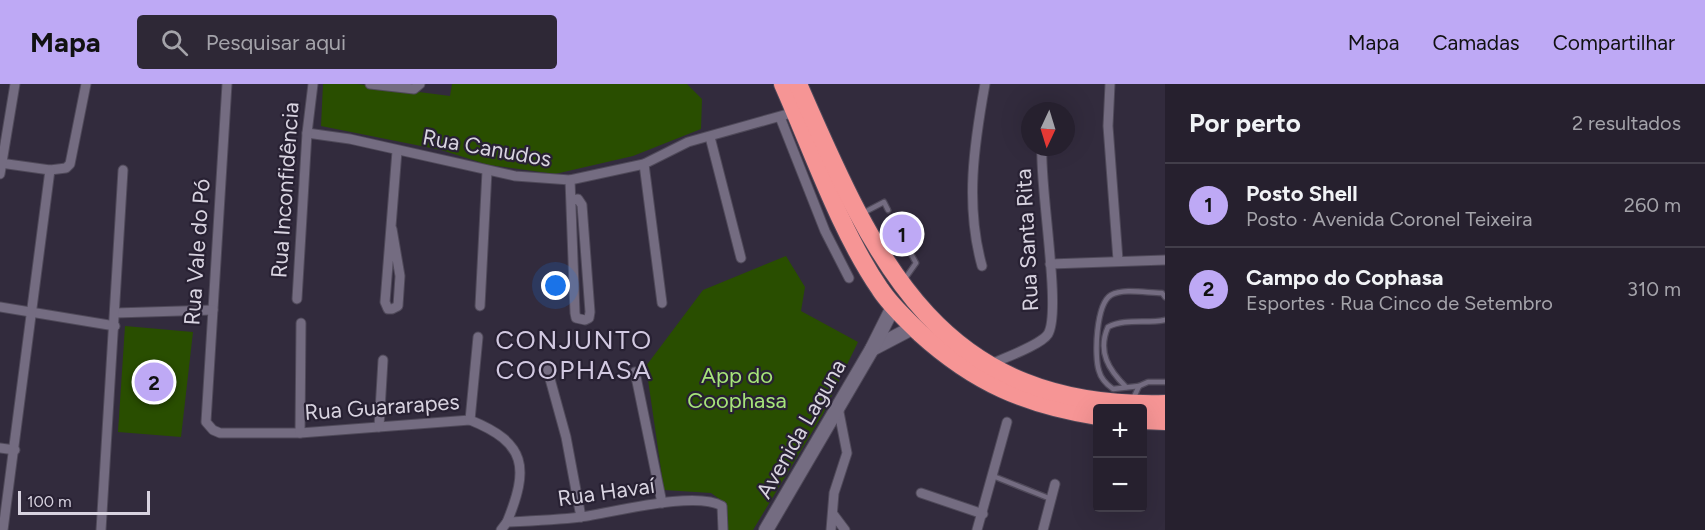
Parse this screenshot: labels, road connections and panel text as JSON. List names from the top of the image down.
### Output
{
  "streets": {
    "main road": ["Avenida Laguna"],
    "street": [
      "Rua Canudos",
      "Rua Inconfidência",
      "Rua Santa Rita",
      "Rua Vale do Pó",
      "Rua Guararapes",
      "Rua Havaí"
    ]
  },
  "crossings": [
    ["Rua Canudos", "Rua Inconfidência"],
    ["Rua Vale do Pó", "Rua Guararapes"],
    ["Rua Guararapes", "Rua Havaí"]
  ],
  "districts": ["CONJUNTO COOPHASA"],
  "parks": ["App do Coophasa"],
  "scale_bar": "100 m",
  "north": "bottom",
  "page": {
    "header": "Mapa",
    "search": "Pesquisar aqui",
    "nav": ["Mapa", "Camadas", "Compartilhar"],
    "heading": ["Por perto", "2 resultados"],
    "list": [
      {
        "mark": "1",
        "name": "Posto Shell",
        "note": "Posto · Avenida Coronel Teixeira",
        "value": "260 m"
      },
      {
        "mark": "2",
        "name": "Campo do Cophasa",
        "note": "Esportes · Rua Cinco de Setembro",
        "value": "310 m"
      }
    ],
    "pins": ["1", "2"],
    "map_buttons": ["+", "−"],
    "scale": "100 m"
  }
}
